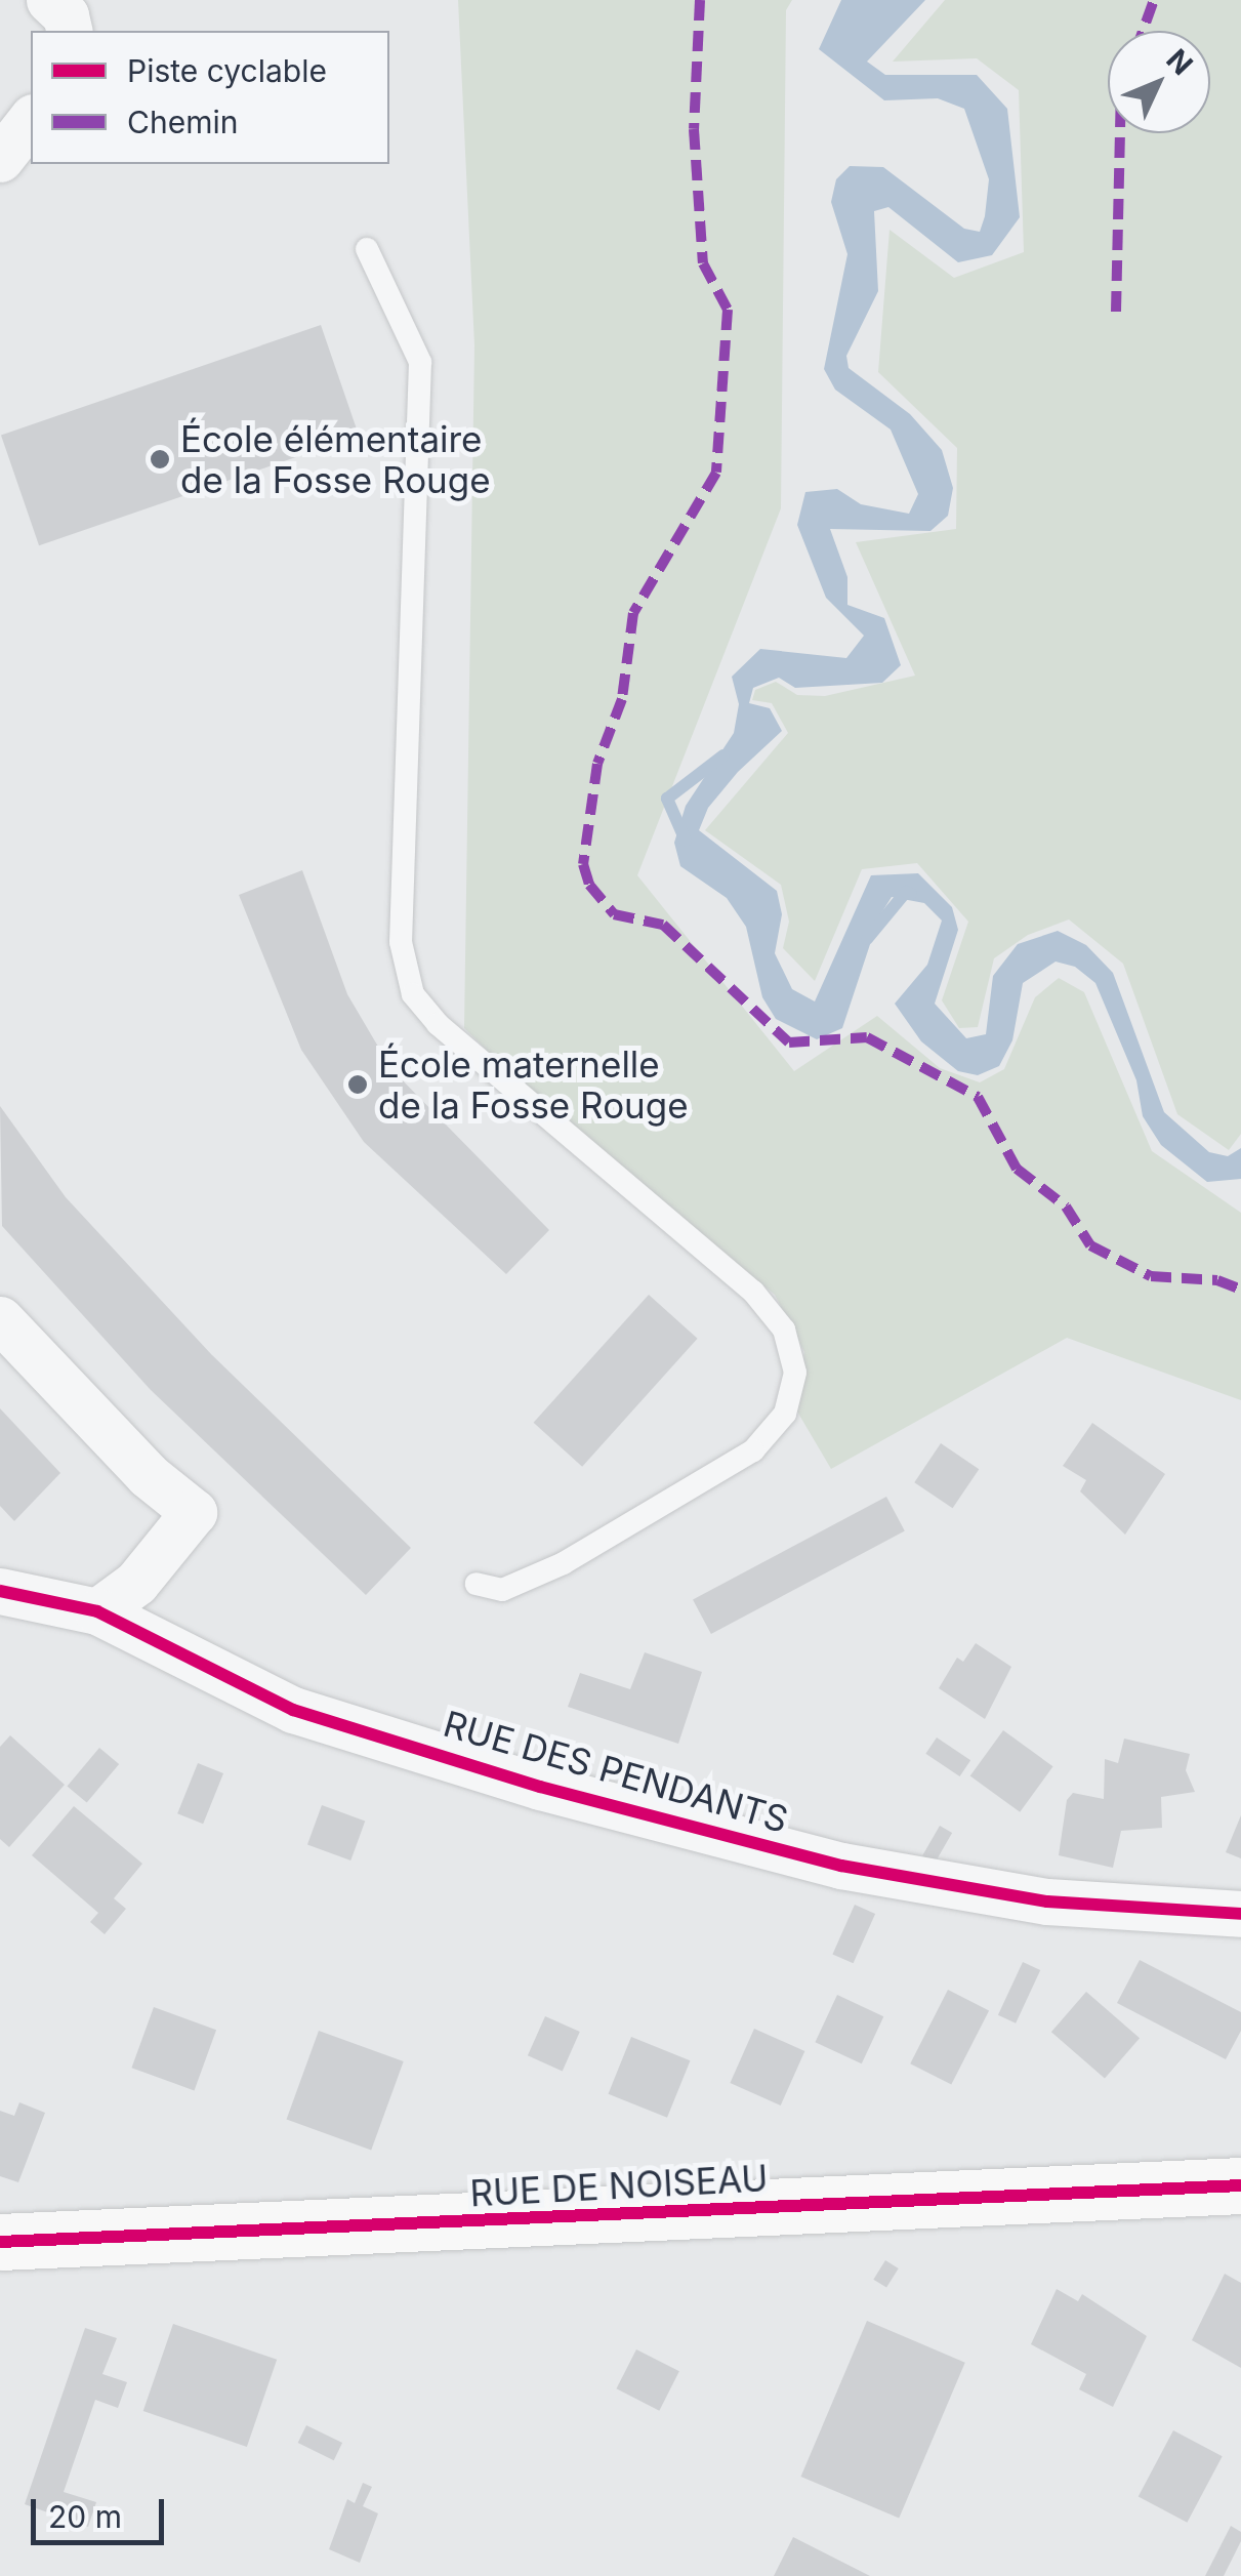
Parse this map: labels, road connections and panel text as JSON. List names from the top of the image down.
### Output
{
  "streets": {
    "street": ["RUE DES PENDANTS", "RUE DE NOISEAU"]
  },
  "places": ["École élémentaire de la Fosse Rouge", "École maternelle de la Fosse Rouge"],
  "legend": ["Piste cyclable", "Chemin"],
  "scale_bar": "20 m",
  "north": "top right"
}
